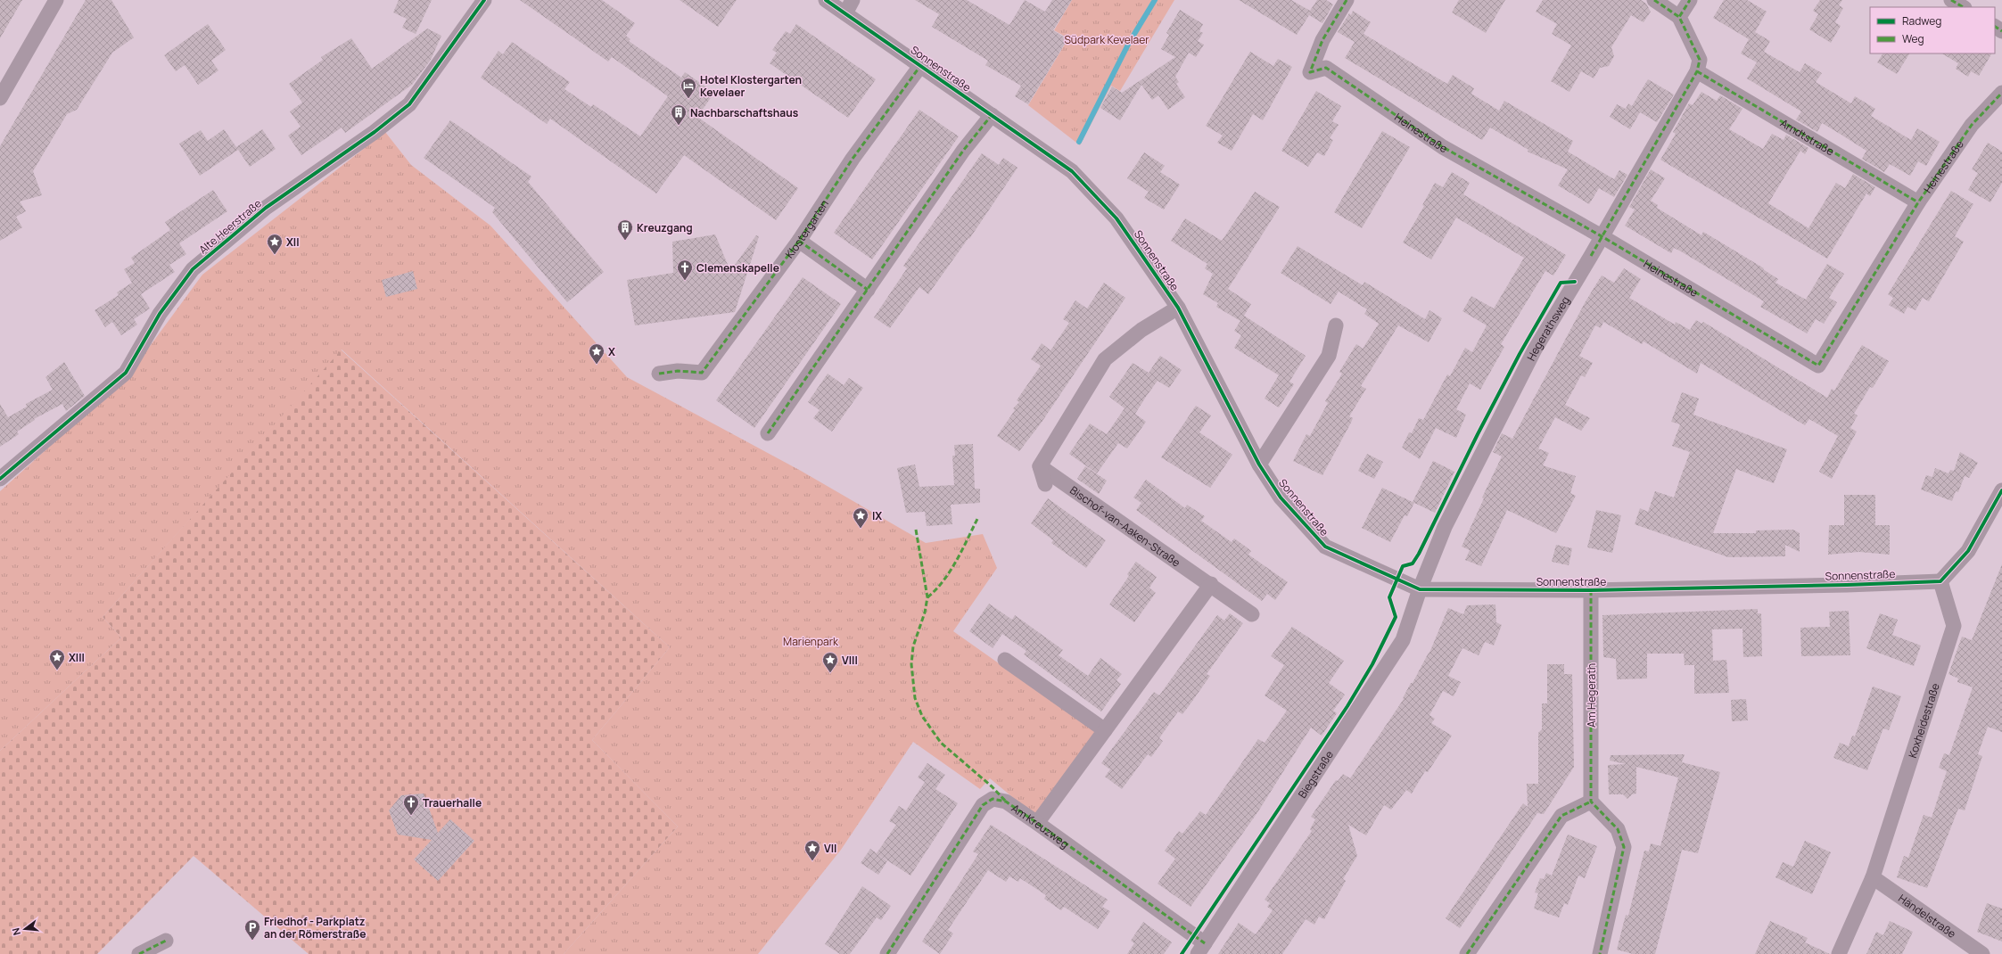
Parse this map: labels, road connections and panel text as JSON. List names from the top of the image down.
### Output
{
  "streets": {
    "street": [
      "Sonnenstraße",
      "Heinestraße",
      "Arndtstraße",
      "Alte Heerstraße",
      "Klostergarten",
      "Hegerathsweg",
      "Bischof-van-Aaken-Straße",
      "Am Hegerath",
      "Koxheidestraße",
      "Biegstraße",
      "Am Kreuzweg",
      "Händelstraße"
    ]
  },
  "crossings": [
    ["Sonnenstraße", "Klostergarten"],
    ["Sonnenstraße", "Hegerathsweg"],
    ["Sonnenstraße", "Am Hegerath"],
    ["Sonnenstraße", "Koxheidestraße"],
    ["Sonnenstraße", "Biegstraße"],
    ["Heinestraße", "Arndtstraße"],
    ["Heinestraße", "Hegerathsweg"],
    ["Arndtstraße", "Hegerathsweg"],
    ["Hegerathsweg", "Biegstraße"],
    ["Koxheidestraße", "Händelstraße"],
    ["Biegstraße", "Am Kreuzweg"]
  ],
  "parks": ["Südpark Kevelaer", "Marienpark"],
  "places": {
    "hotel": ["Hotel Klostergarten Kevelaer"],
    "building": ["Nachbarschaftshaus", "Kreuzgang"],
    "place": [
      "XII",
      "X",
      "IX",
      "XIII",
      "VIII",
      "VII"
    ],
    "church": ["Clemenskapelle", "Trauerhalle"],
    "parking": ["Friedhof - Parkplatz an der Römerstraße"]
  },
  "legend": ["Radweg", "Weg"],
  "north": "left"
}
